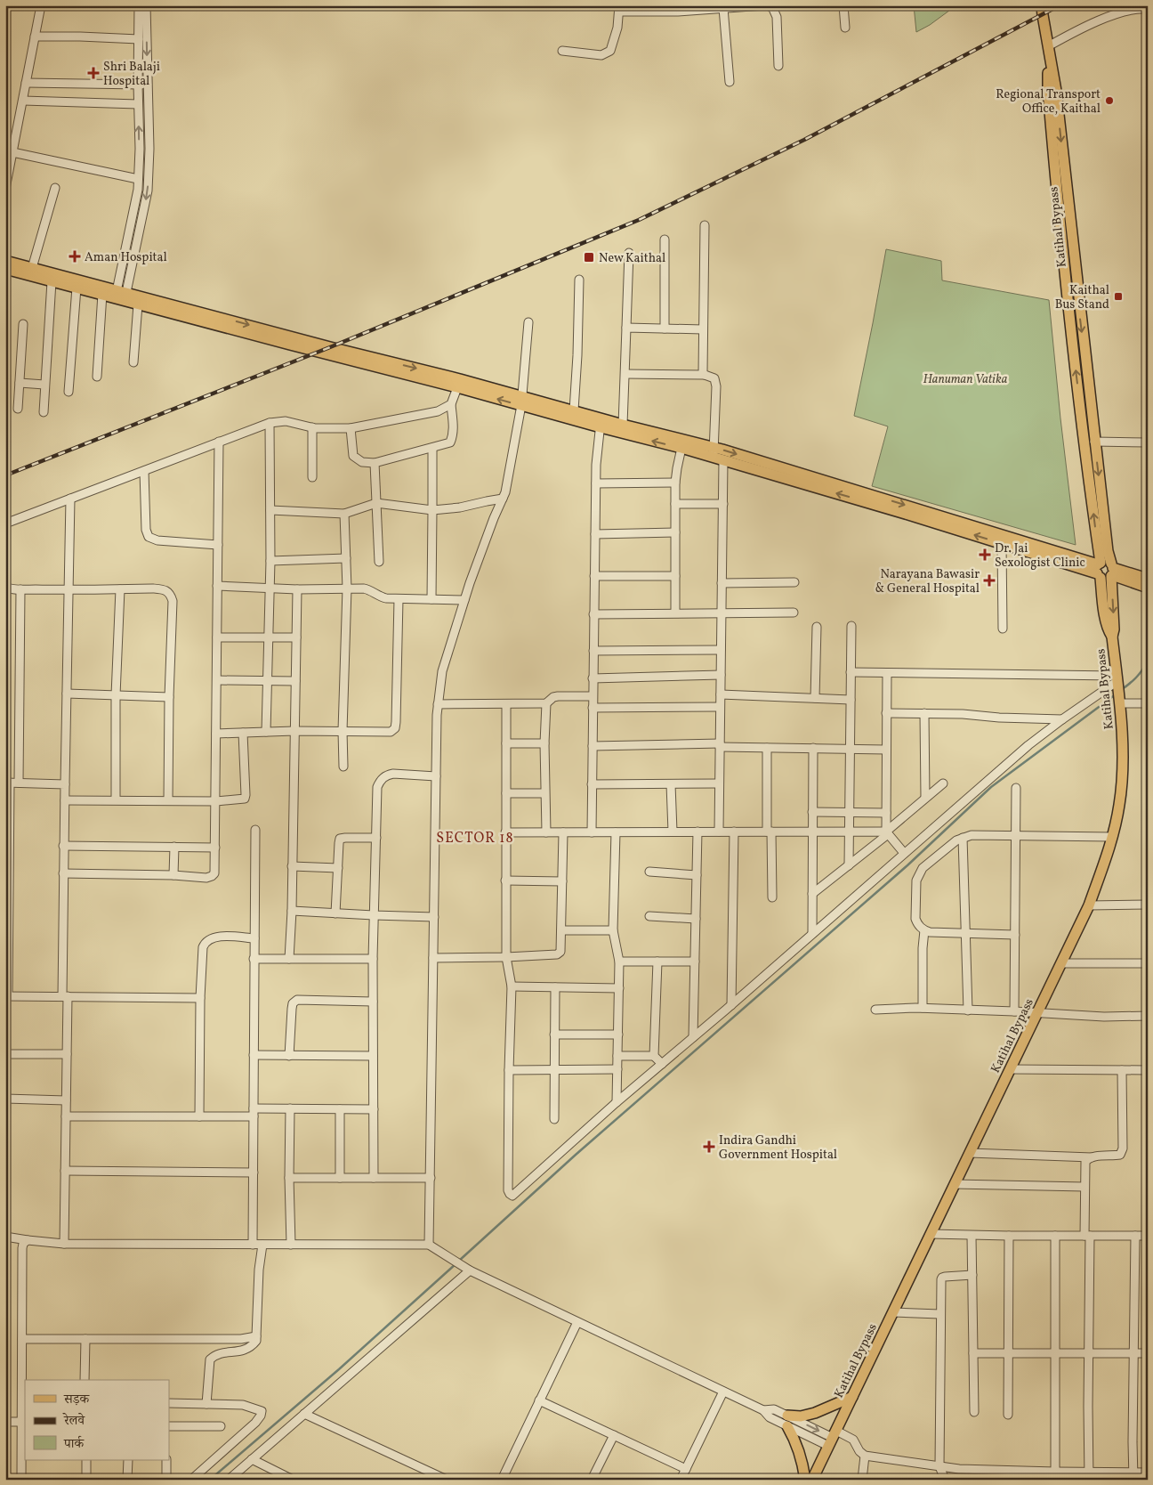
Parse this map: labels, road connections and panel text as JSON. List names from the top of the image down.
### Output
{
  "streets": {
    "main road": ["Katihal Bypass"]
  },
  "districts": ["SECTOR 18"],
  "parks": ["Hanuman Vatika"],
  "places": {
    "health": [
      "Shri Balaji Hospital",
      "Aman Hospital",
      "Dr. Jai Sexologist Clinic",
      "Narayana Bawasir & General Hospital",
      "Indira Gandhi Government Hospital"
    ],
    "other": ["Regional Transport Office, Kaithal"],
    "transit": ["New Kaithal", "Kaithal Bus Stand"]
  },
  "legend": ["सड़क", "रेलवे", "पार्क"]
}
